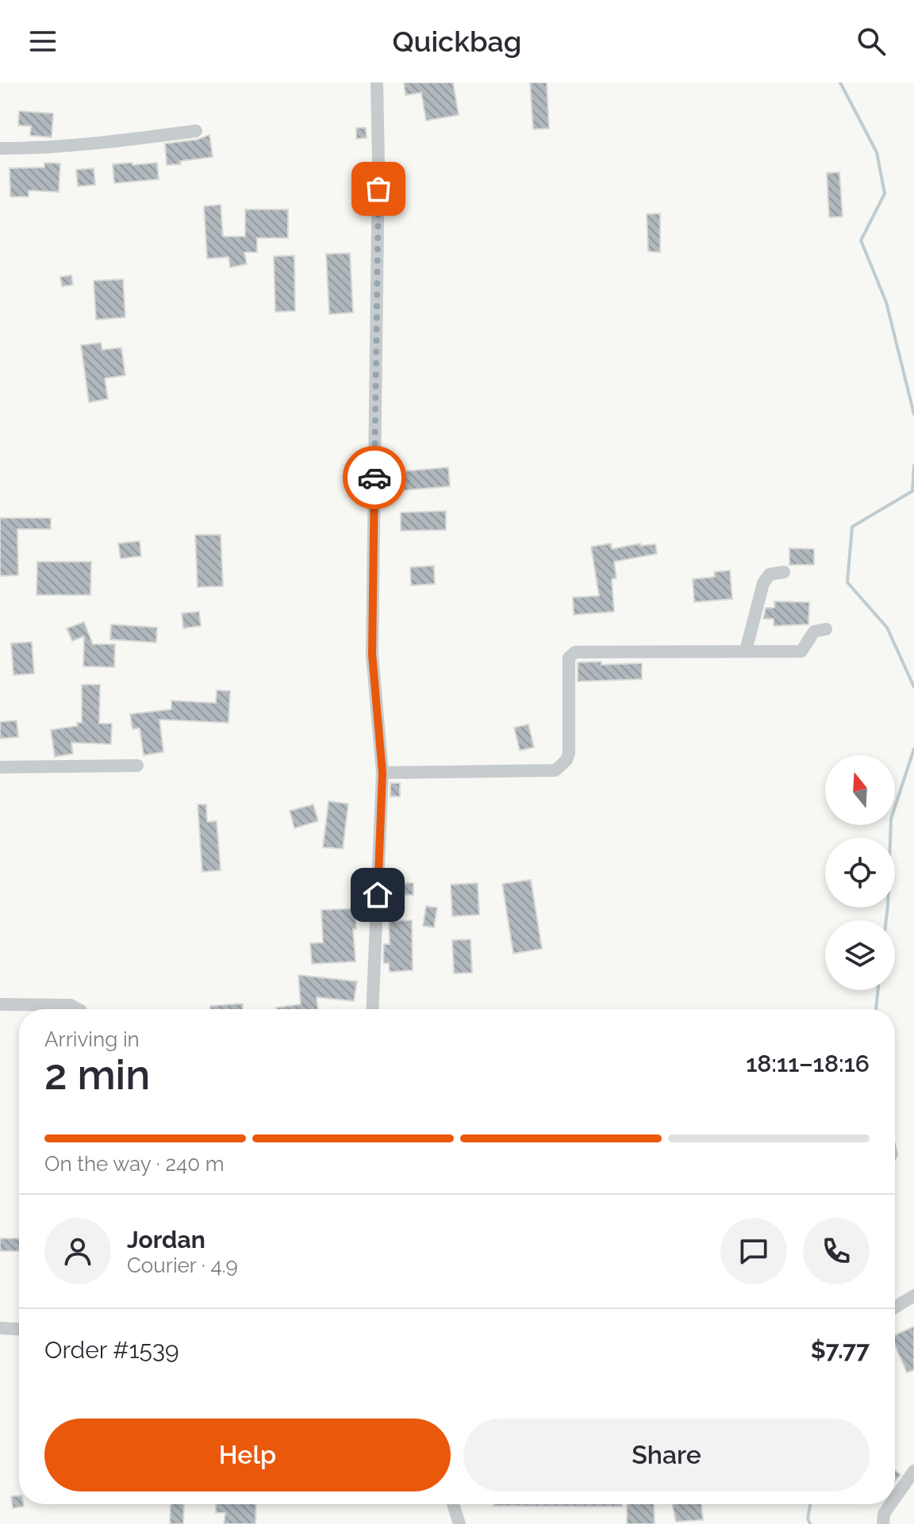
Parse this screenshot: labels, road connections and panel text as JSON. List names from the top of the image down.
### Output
{
  "north": "top",
  "page": {
    "header": "Quickbag",
    "heading": ["2 min", "Arriving in", "18:11–18:16"],
    "panel": [
      "Jordan",
      "Courier · 4.9",
      "Order #1539",
      "$7.77"
    ],
    "bar": "On the way · 240 m",
    "buttons": ["Help", "Share"]
  }
}
